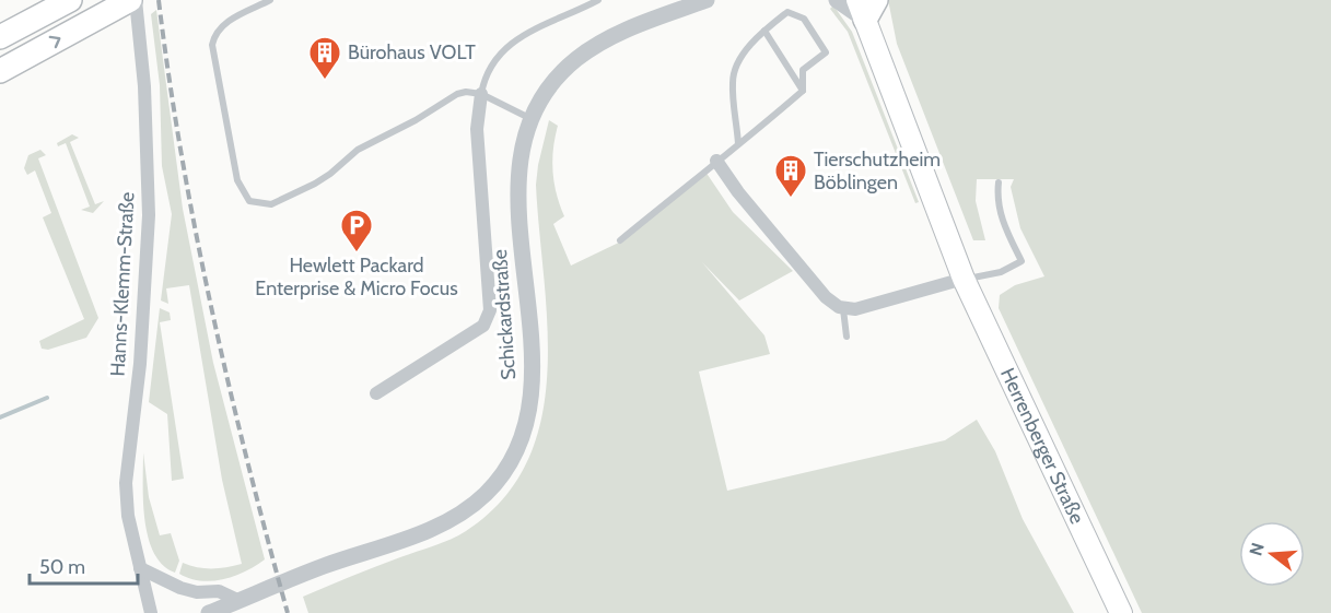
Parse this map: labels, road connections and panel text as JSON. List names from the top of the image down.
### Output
{
  "streets": {
    "main road": ["Herrenberger Straße"],
    "street": ["Hanns-Klemm-Straße", "Schickardstraße"]
  },
  "places": {
    "building": ["Bürohaus VOLT", "Tierschutzheim Böblingen"],
    "parking": ["Hewlett Packard Enterprise & Micro Focus"]
  },
  "scale_bar": "50 m",
  "north": "left"
}
